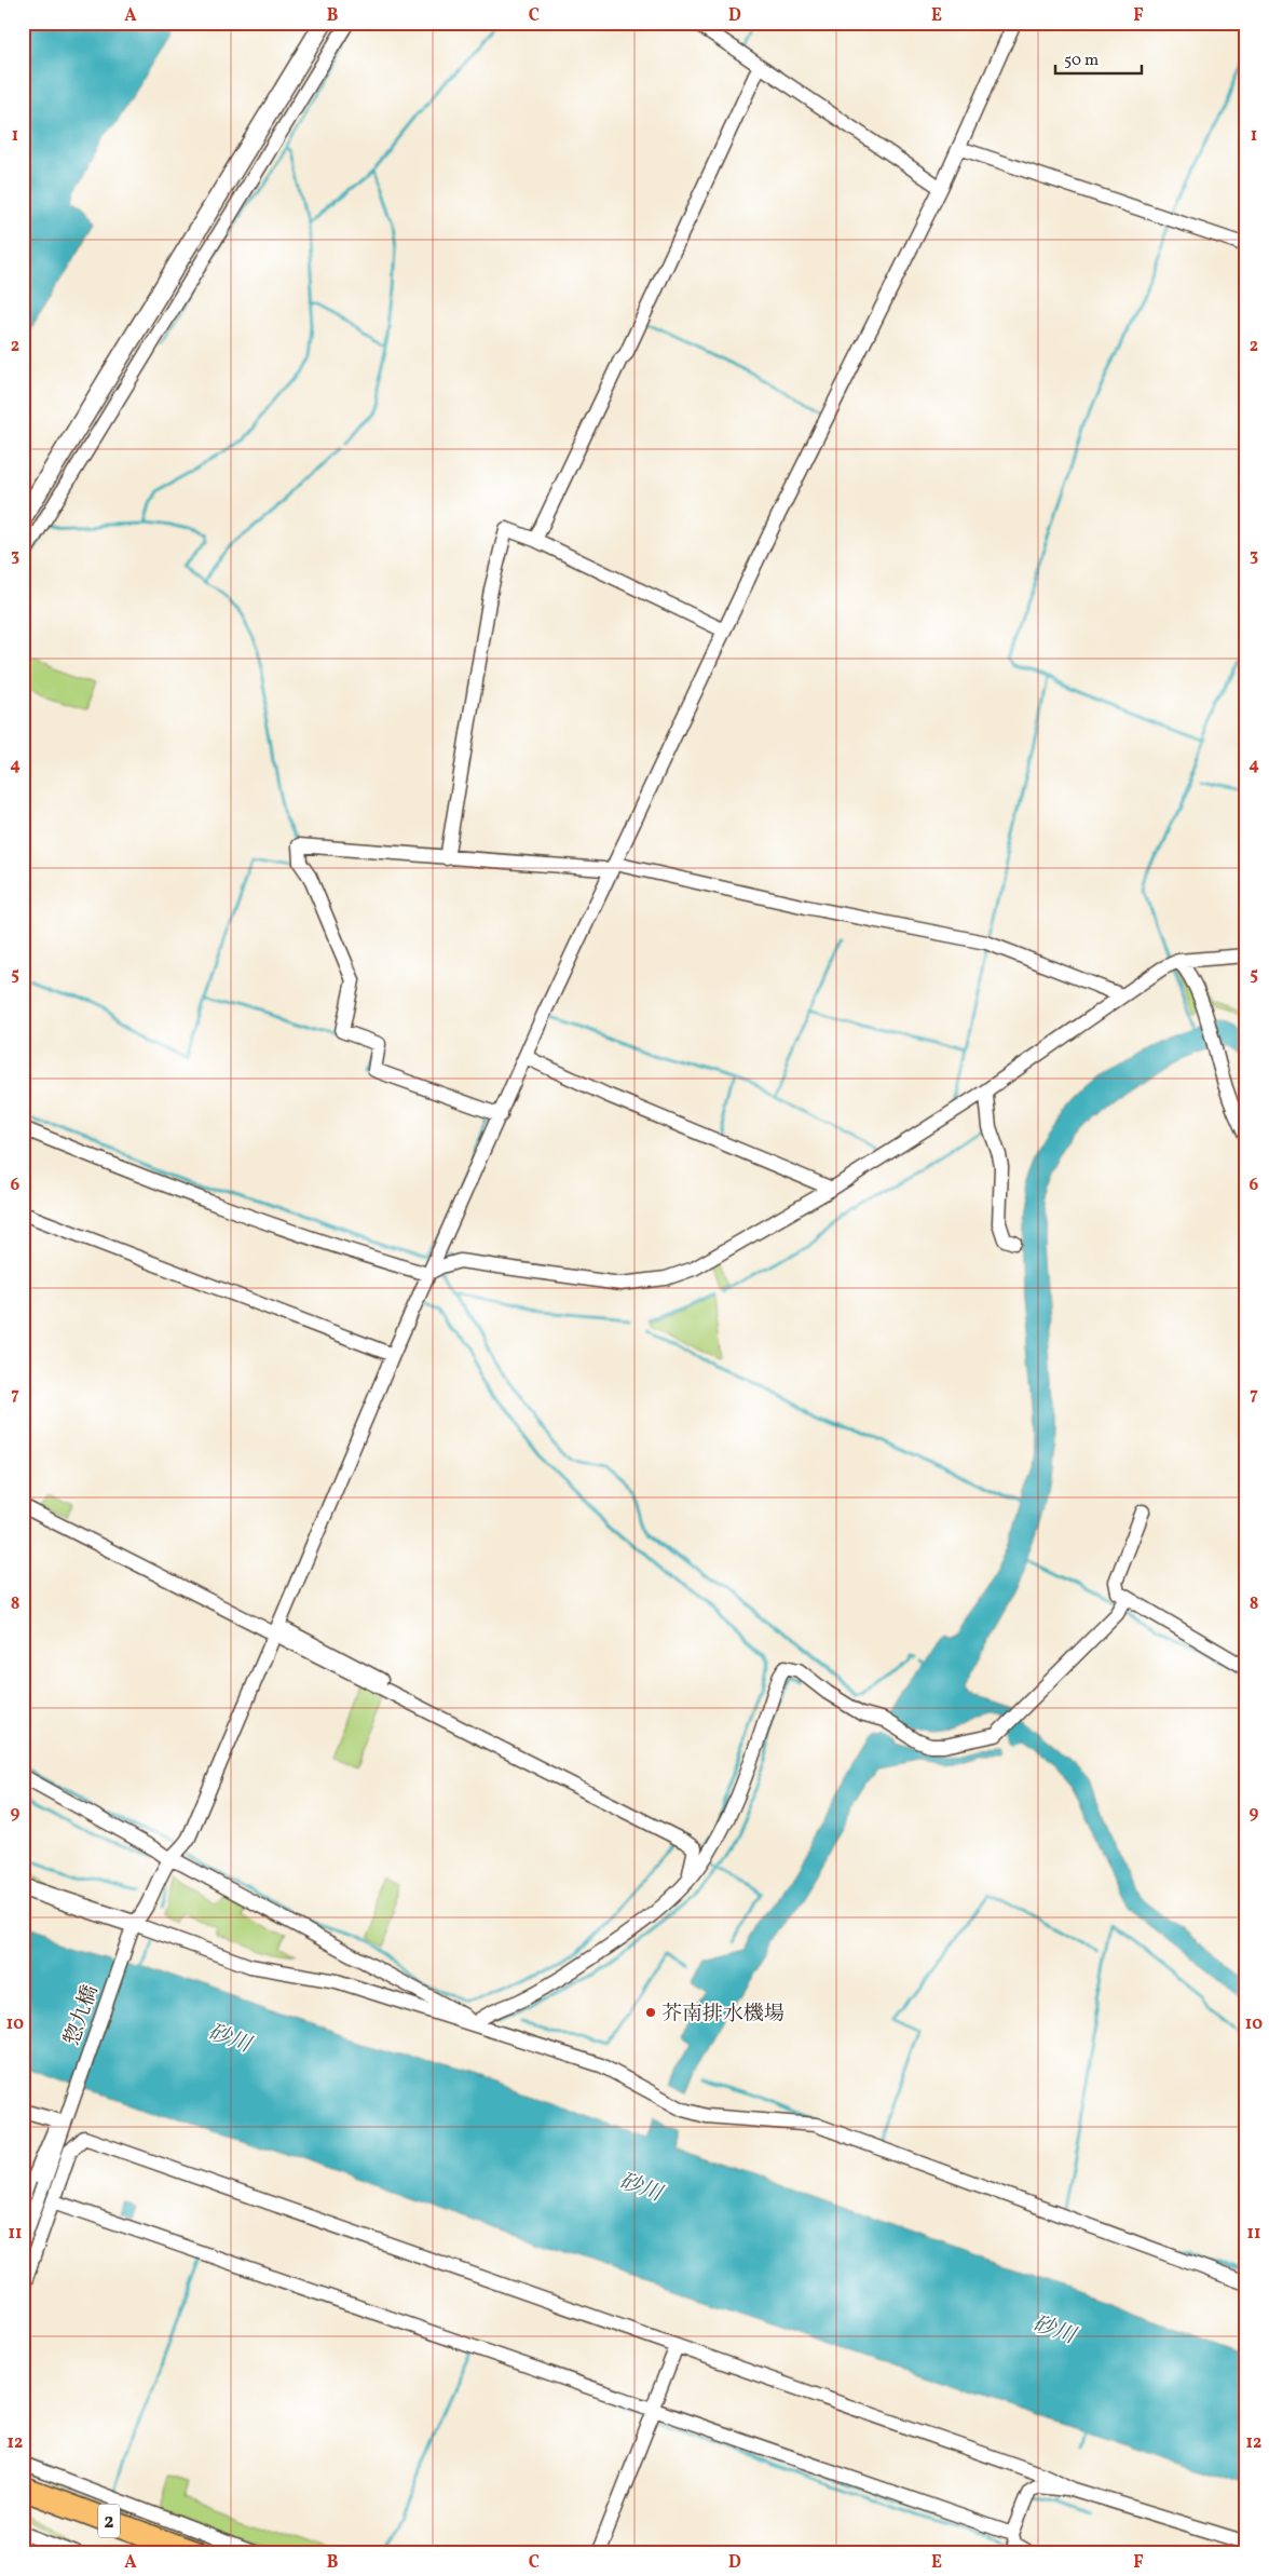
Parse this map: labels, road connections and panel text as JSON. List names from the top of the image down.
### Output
{
  "streets": {
    "highway": ["2"],
    "street": ["惣九橋"]
  },
  "water": ["砂川"],
  "places": ["芥南排水機場"],
  "scale_bar": "50 m",
  "grid": {
    "columns": [
      "A",
      "B",
      "C",
      "D",
      "E",
      "F"
    ],
    "rows": [
      "1",
      "2",
      "3",
      "4",
      "5",
      "6",
      "7",
      "8",
      "9",
      "10",
      "11",
      "12"
    ]
  }
}
